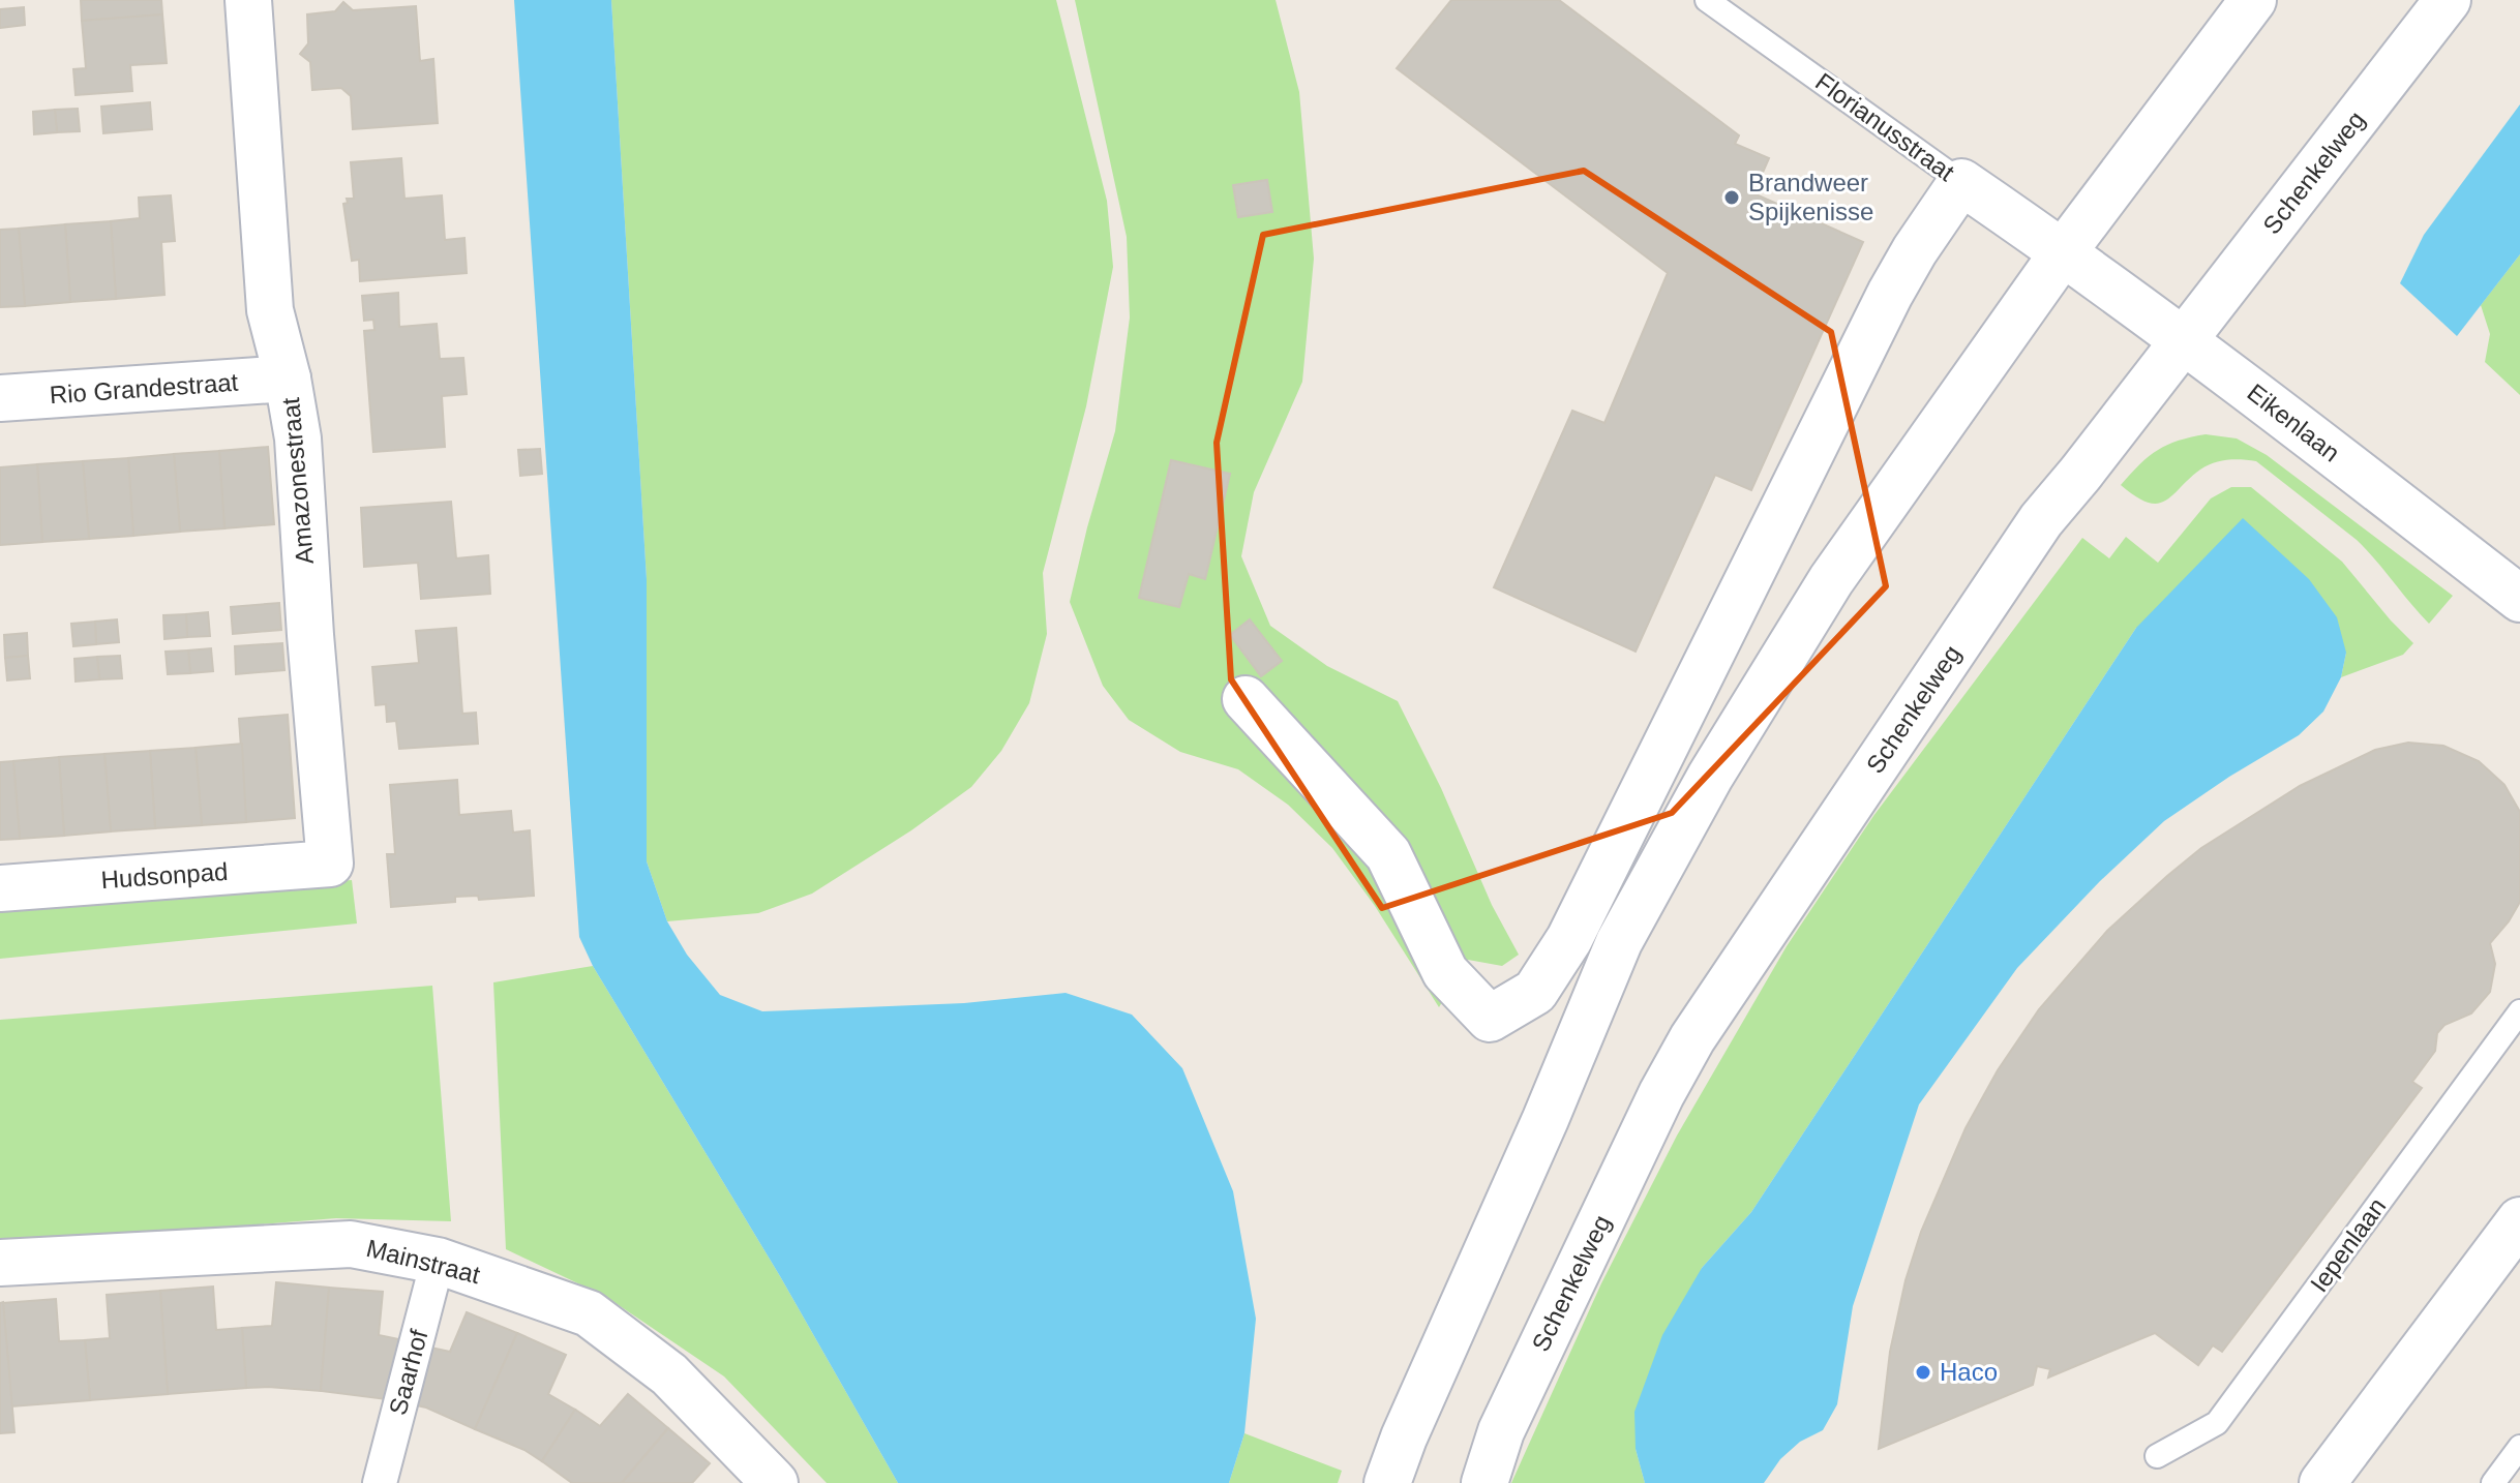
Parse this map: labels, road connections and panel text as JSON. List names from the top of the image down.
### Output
{
  "streets": {
    "street": [
      "Florianusstraat",
      "Schenkelweg",
      "Rio Grandestraat",
      "Eikenlaan",
      "Amazonestraat",
      "Hudsonpad",
      "Mainstraat",
      "Saarhof"
    ],
    "lane": ["Iepenlaan"]
  },
  "crossings": [
    ["Florianusstraat", "Eikenlaan"],
    ["Schenkelweg", "Eikenlaan"],
    ["Rio Grandestraat", "Amazonestraat"],
    ["Amazonestraat", "Hudsonpad"],
    ["Mainstraat", "Saarhof"]
  ],
  "places": ["Brandweer Spijkenisse", "Haco"]
}
